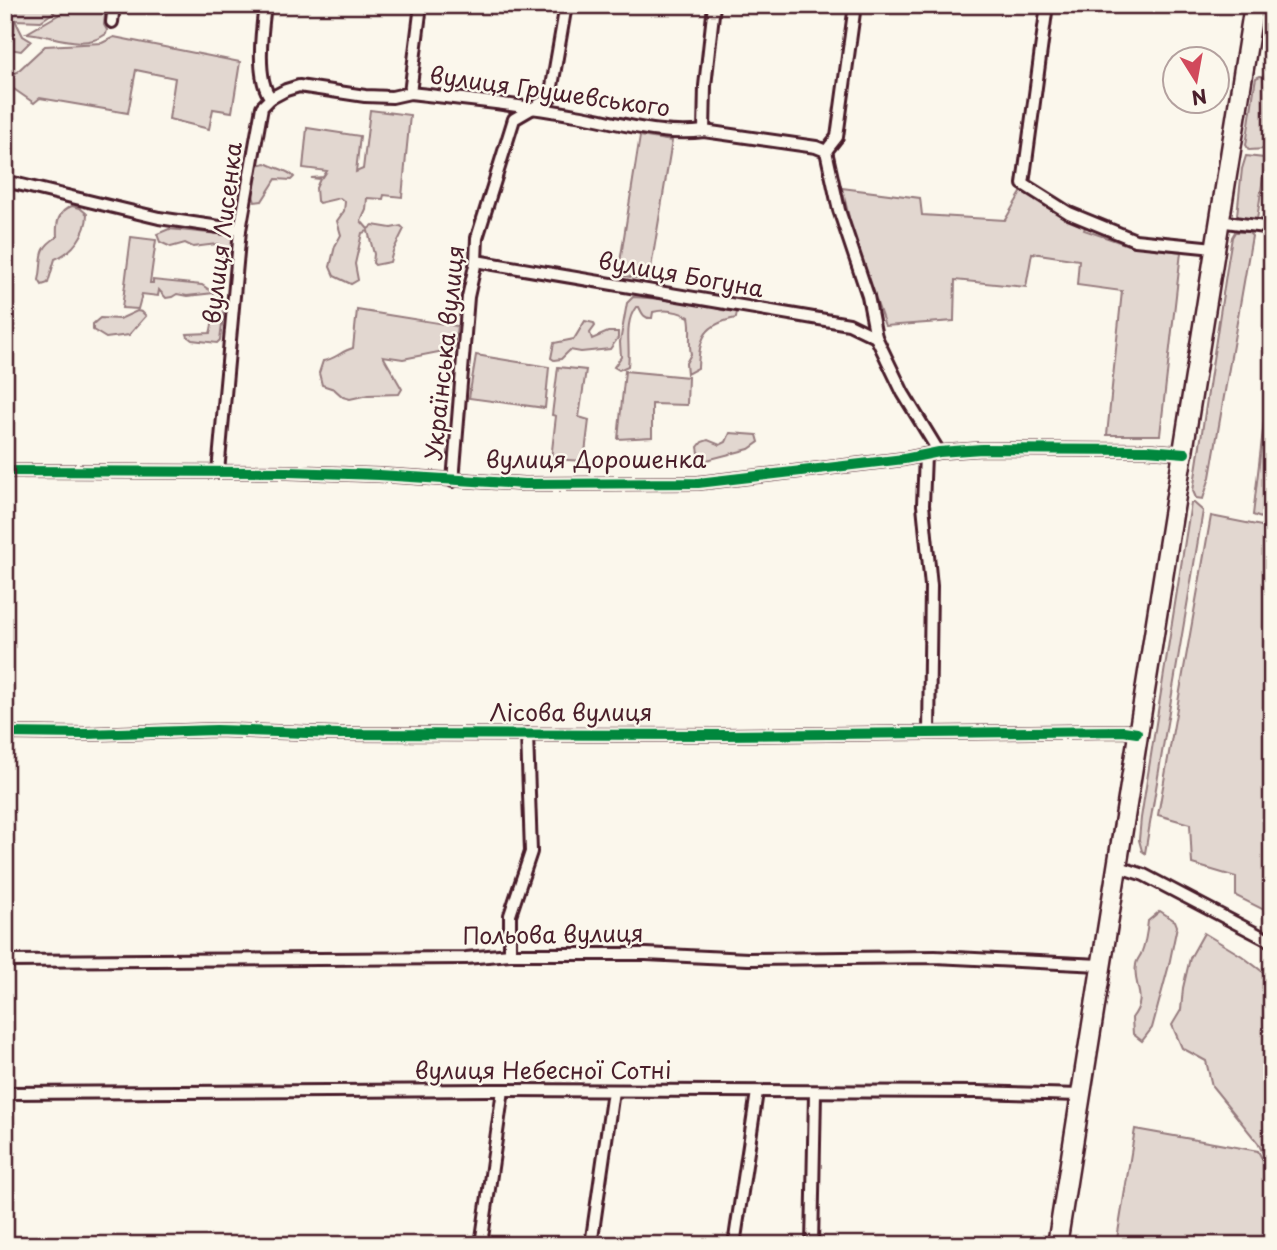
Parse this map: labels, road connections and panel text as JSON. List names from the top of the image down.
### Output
{
  "streets": {
    "street": [
      "вулиця Грушевського",
      "вулиця Лисенка",
      "вулиця Богуна",
      "Українська вулиця",
      "вулиця Дорошенка",
      "Лісова вулиця",
      "Польова вулиця",
      "вулиця Небесної Сотні"
    ]
  },
  "crossings": [
    ["вулиця Грушевського", "вулиця Лисенка"],
    ["вулиця Грушевського", "Українська вулиця"],
    ["вулиця Лисенка", "вулиця Дорошенка"],
    ["вулиця Богуна", "Українська вулиця"],
    ["Українська вулиця", "вулиця Дорошенка"]
  ],
  "north": "bottom"
}
